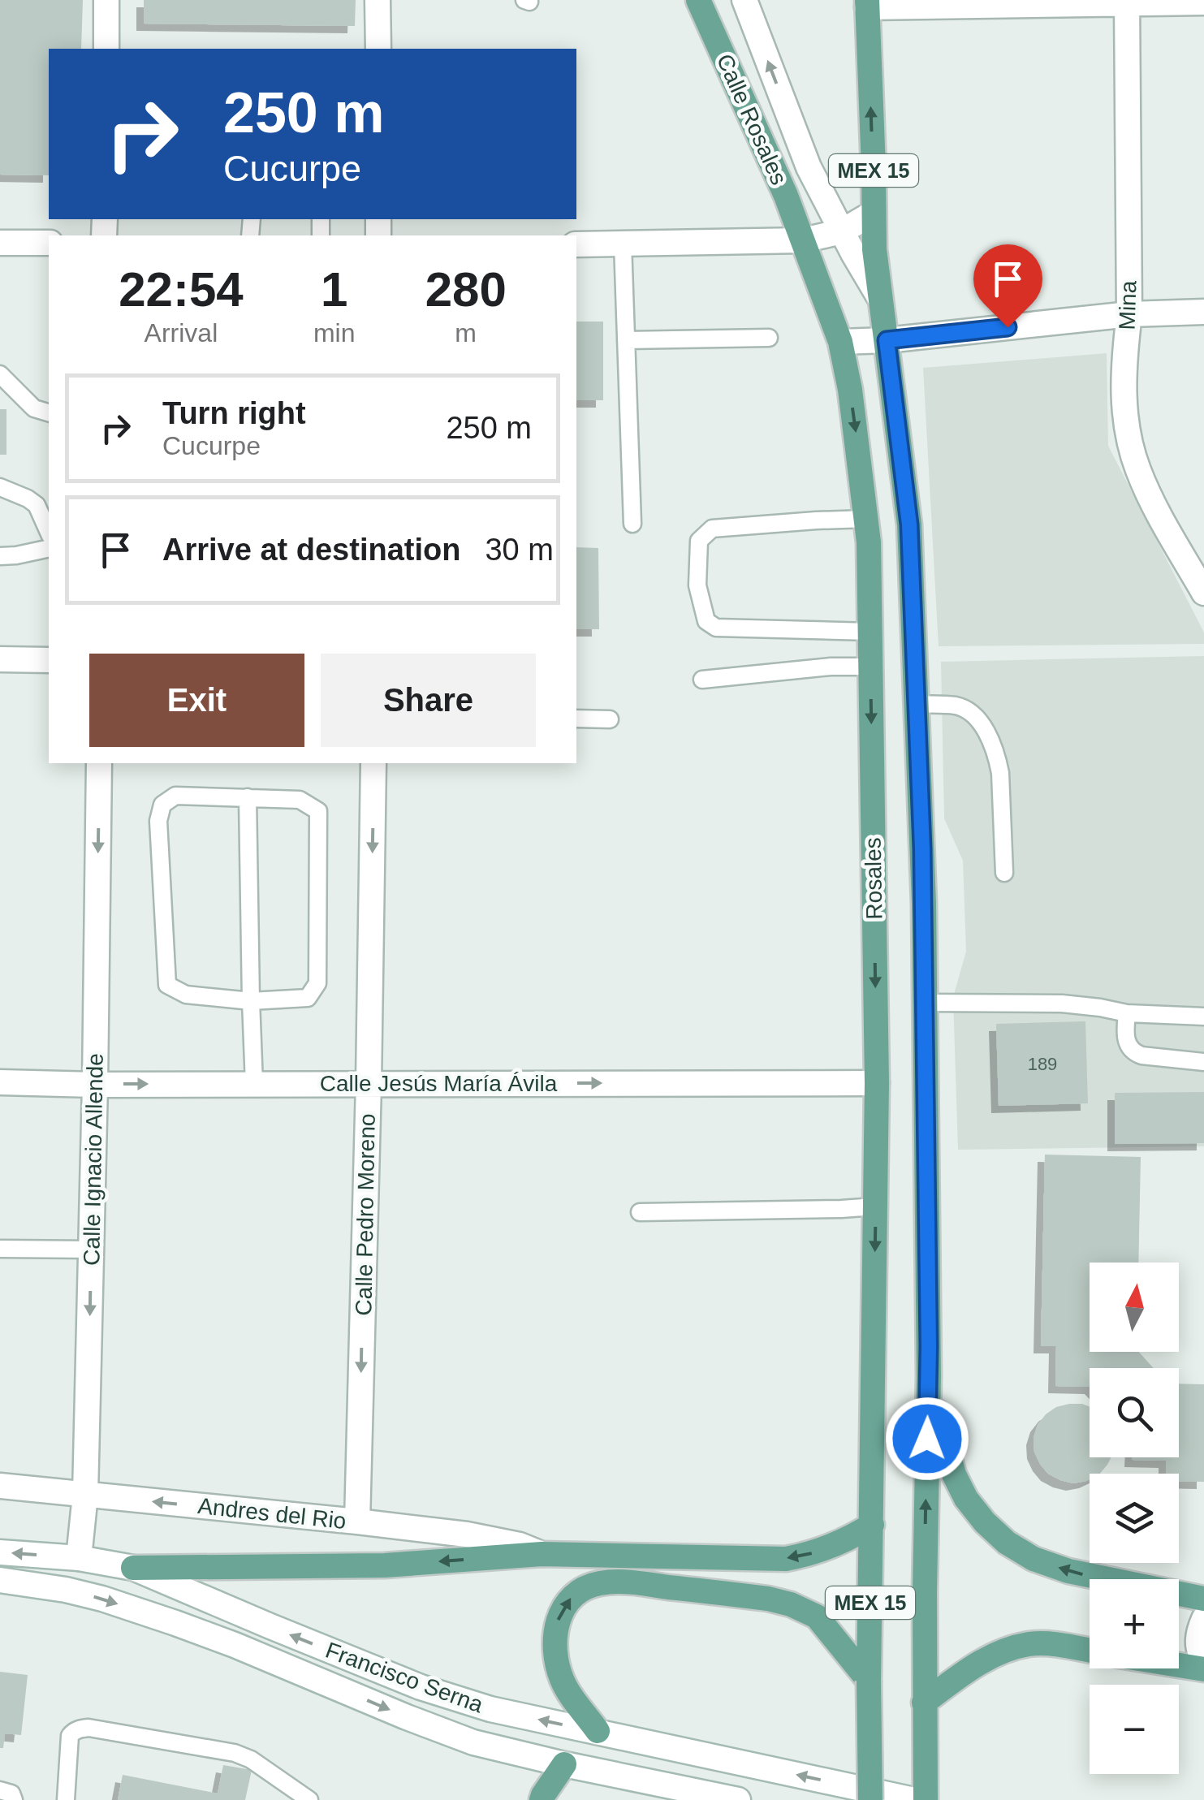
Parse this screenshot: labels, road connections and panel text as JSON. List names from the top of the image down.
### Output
{
  "streets": {
    "main road": ["Calle Rosales", "MEX 15", "Rosales"],
    "street": [
      "Mina",
      "Calle Jesús María Ávila",
      "Calle Ignacio Allende",
      "Calle Pedro Moreno",
      "Andres del Rio",
      "Francisco Serna"
    ]
  },
  "crossings": [
    ["Calle Rosales", "MEX 15"],
    ["Calle Rosales", "Rosales"],
    ["MEX 15", "Rosales"],
    ["Rosales", "Calle Jesús María Ávila"],
    ["Calle Jesús María Ávila", "Calle Ignacio Allende"],
    ["Calle Jesús María Ávila", "Calle Pedro Moreno"],
    ["Calle Ignacio Allende", "Andres del Rio"],
    ["Calle Ignacio Allende", "Francisco Serna"],
    ["Calle Pedro Moreno", "Andres del Rio"]
  ],
  "one_way": [
    "Calle Jesús María Ávila",
    "Calle Ignacio Allende",
    "Calle Pedro Moreno",
    "Andres del Rio"
  ],
  "house_numbers": ["189"],
  "north": "top",
  "page": {
    "turn": ["250 m", "Cucurpe"],
    "eta": [
      "22:54",
      "Arrival",
      "1",
      "min",
      "280",
      "m"
    ],
    "list": [
      {
        "name": "Turn right",
        "note": "Cucurpe",
        "value": "250 m"
      },
      {
        "name": "Arrive at destination",
        "value": "30 m"
      }
    ],
    "buttons": ["Exit", "Share"],
    "map_buttons": ["+", "−"]
  }
}
